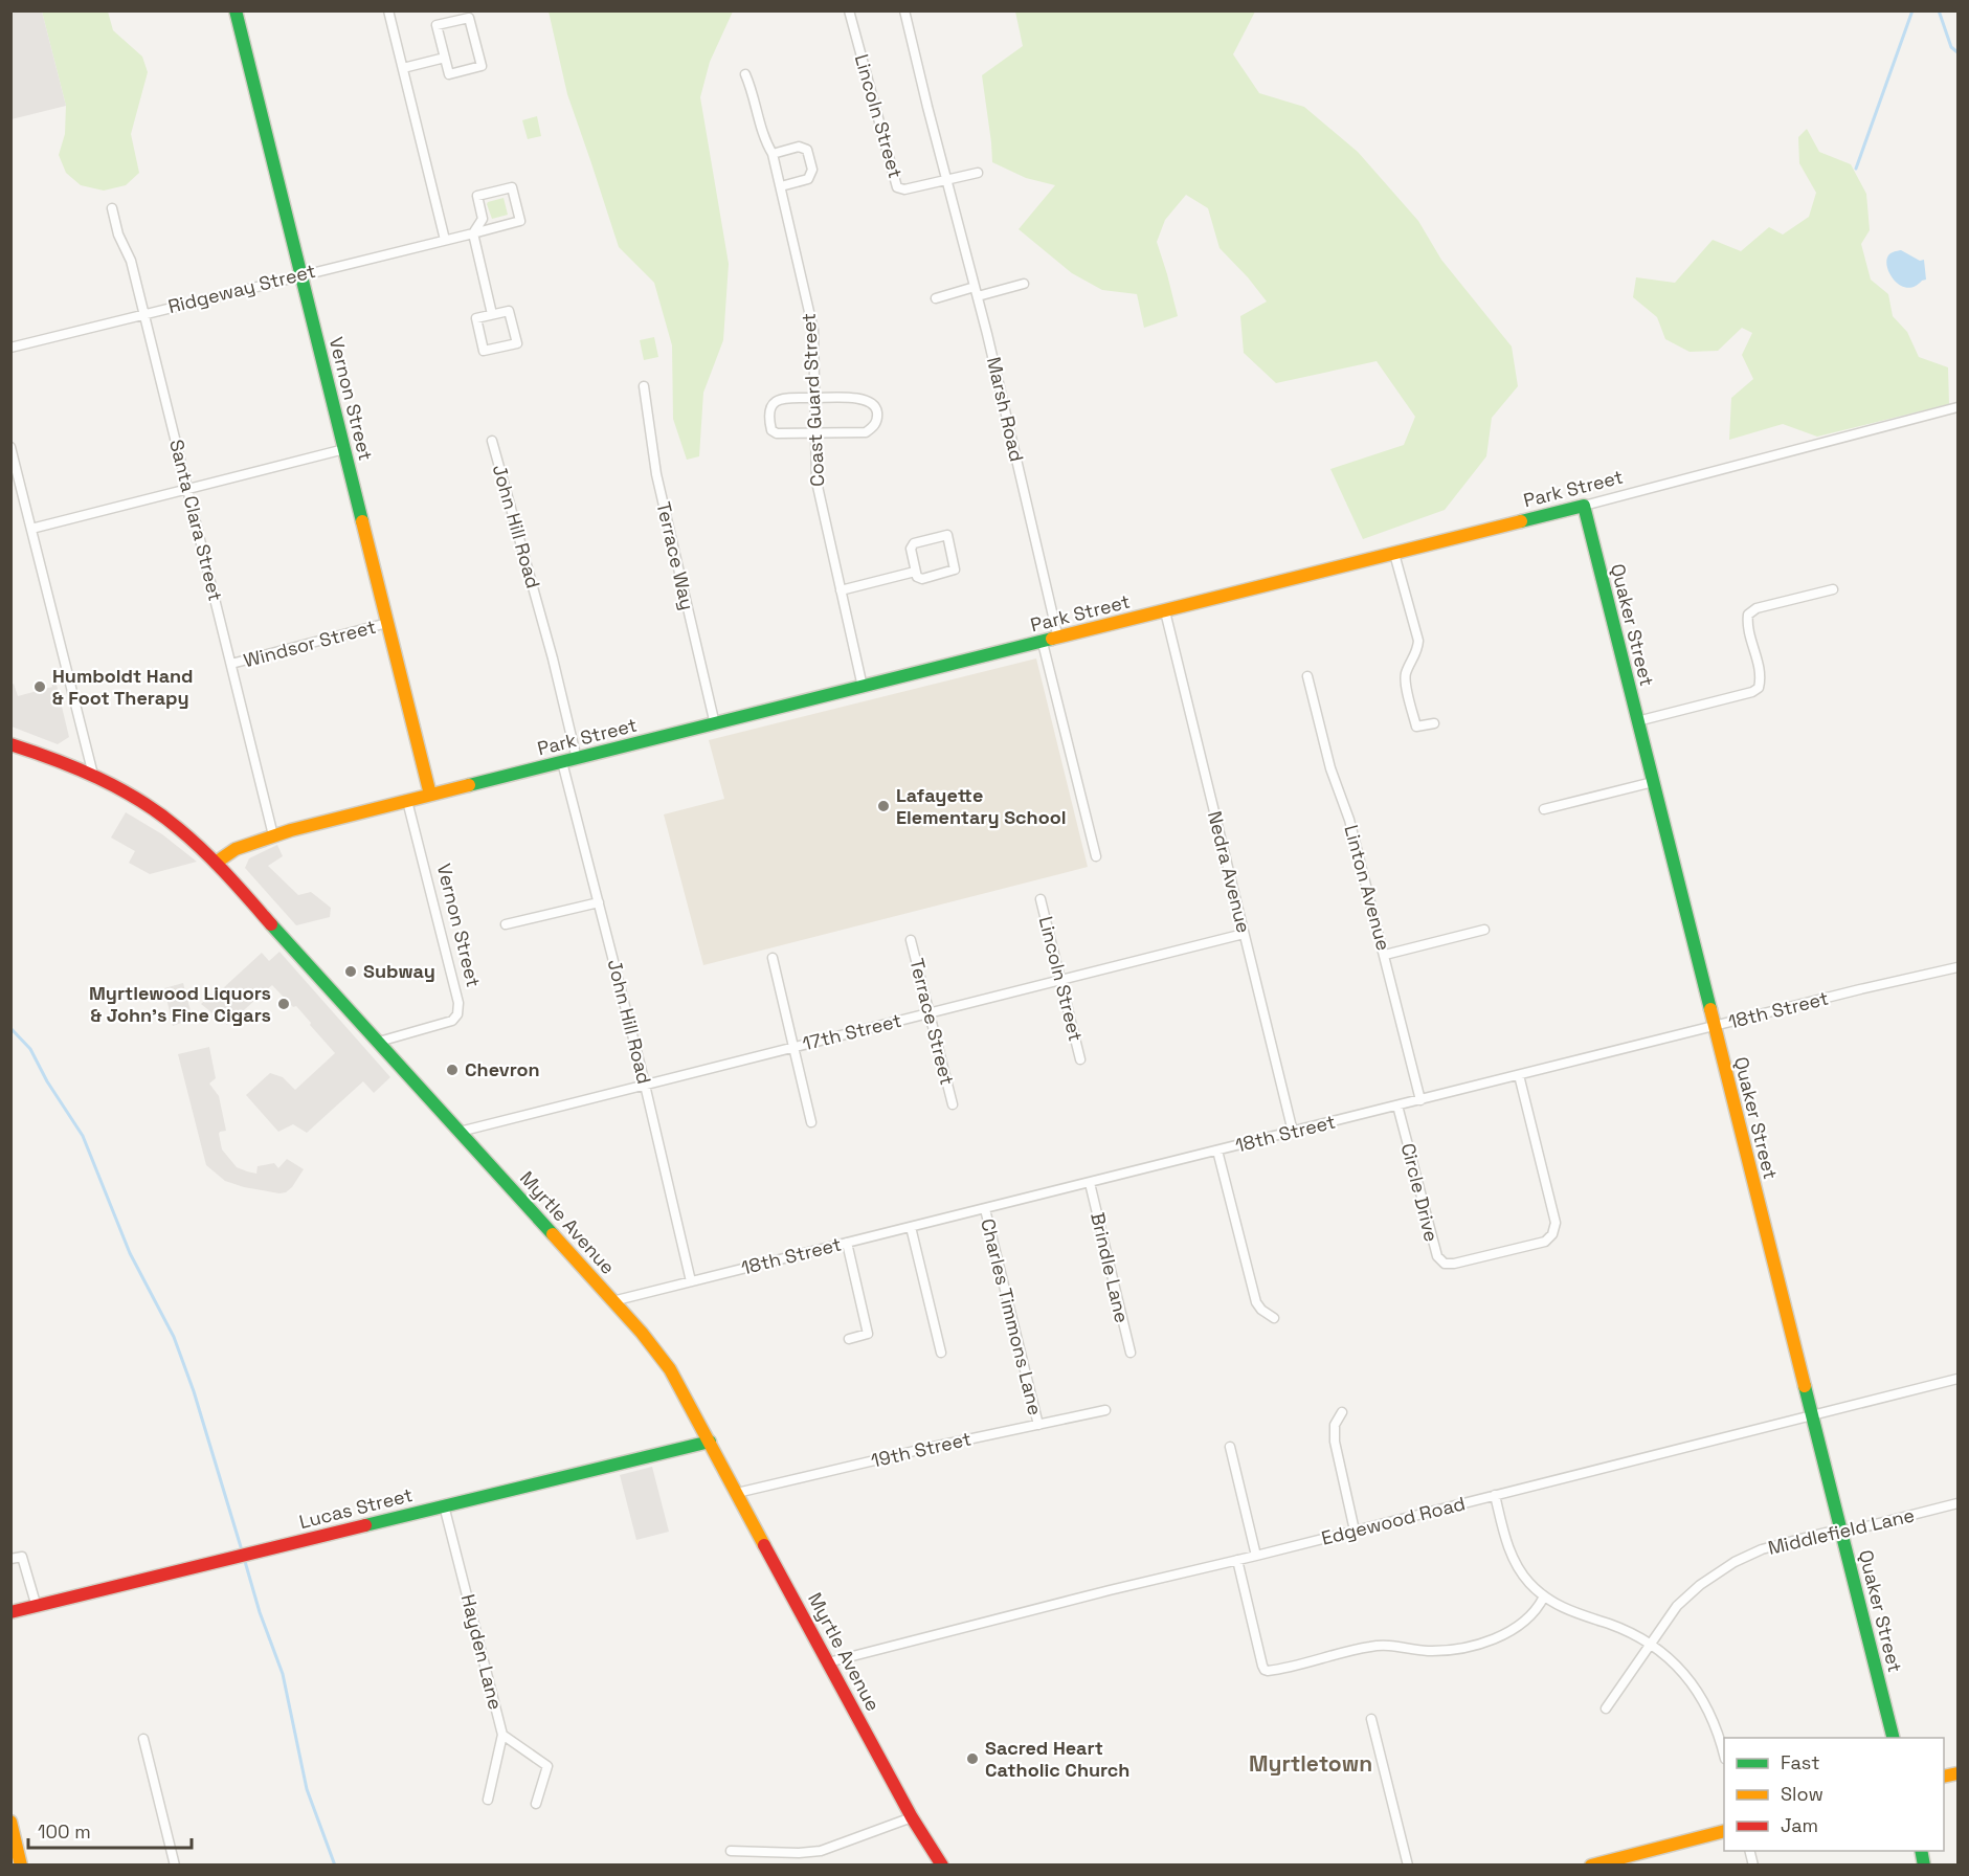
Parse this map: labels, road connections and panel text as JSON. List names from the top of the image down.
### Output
{
  "streets": {
    "street": [
      "Lincoln Street",
      "Ridgeway Street",
      "Vernon Street",
      "Coast Guard Street",
      "Marsh Road",
      "Park Street",
      "Santa Clara Street",
      "John Hill Road",
      "Terrace Way",
      "Quaker Street",
      "Windsor Street",
      "Nedra Avenue",
      "Linton Avenue",
      "18th Street",
      "Terrace Street",
      "17th Street",
      "Circle Drive",
      "Myrtle Avenue",
      "Brindle Lane",
      "Charles Timmons Lane",
      "19th Street",
      "Lucas Street",
      "Edgewood Road",
      "Middlefield Lane",
      "Hayden Lane"
    ]
  },
  "crossings": [
    ["Lincoln Street", "Marsh Road"],
    ["Lincoln Street", "17th Street"],
    ["Ridgeway Street", "Vernon Street"],
    ["Ridgeway Street", "Santa Clara Street"],
    ["Vernon Street", "Park Street"],
    ["Vernon Street", "Windsor Street"],
    ["Vernon Street", "Myrtle Avenue"],
    ["Coast Guard Street", "Park Street"],
    ["Marsh Road", "Park Street"],
    ["Park Street", "Santa Clara Street"],
    ["Park Street", "John Hill Road"],
    ["Park Street", "Terrace Way"],
    ["Park Street", "Quaker Street"],
    ["Park Street", "Nedra Avenue"],
    ["Park Street", "Myrtle Avenue"],
    ["Santa Clara Street", "Windsor Street"],
    ["John Hill Road", "18th Street"],
    ["John Hill Road", "17th Street"],
    ["Quaker Street", "18th Street"],
    ["Quaker Street", "Edgewood Road"],
    ["Quaker Street", "Middlefield Lane"],
    ["Nedra Avenue", "18th Street"],
    ["Nedra Avenue", "17th Street"],
    ["Linton Avenue", "18th Street"],
    ["18th Street", "Circle Drive"],
    ["18th Street", "Myrtle Avenue"],
    ["18th Street", "Brindle Lane"],
    ["18th Street", "Charles Timmons Lane"],
    ["Terrace Street", "17th Street"],
    ["17th Street", "Myrtle Avenue"],
    ["Myrtle Avenue", "19th Street"],
    ["Myrtle Avenue", "Lucas Street"],
    ["Myrtle Avenue", "Edgewood Road"],
    ["Charles Timmons Lane", "19th Street"],
    ["Lucas Street", "Hayden Lane"]
  ],
  "districts": ["Myrtletown"],
  "places": [
    "Humboldt Hand & Foot Therapy",
    "Lafayette Elementary School",
    "Subway",
    "Myrtlewood Liquors & John’s Fine Cigars",
    "Chevron",
    "Sacred Heart Catholic Church"
  ],
  "legend": ["Fast", "Slow", "Jam"],
  "scale_bar": "100 m"
}
